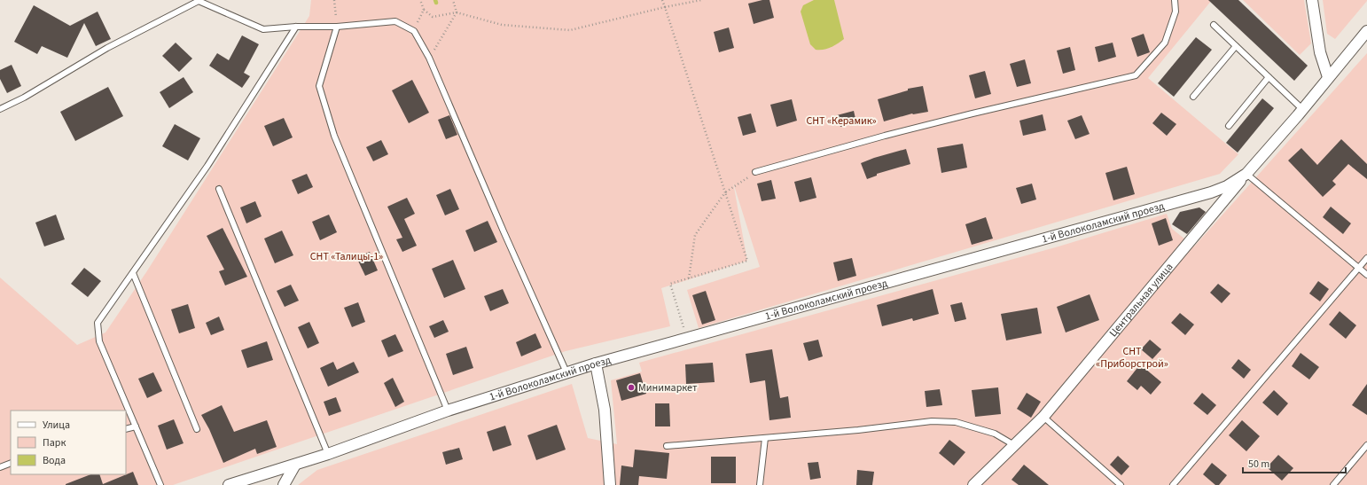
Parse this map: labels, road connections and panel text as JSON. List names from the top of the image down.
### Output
{
  "streets": {
    "street": ["1-й Волоколамский проезд", "Центральная улица"]
  },
  "crossings": [
    ["1-й Волоколамский проезд", "Центральная улица"]
  ],
  "parks": ["СНТ «Керамик»", "СНТ «Талицы-1»", "СНТ «Приборстрой»"],
  "places": ["Минимаркет"],
  "legend": ["Улица", "Парк", "Вода"],
  "scale_bar": "50 m"
}
